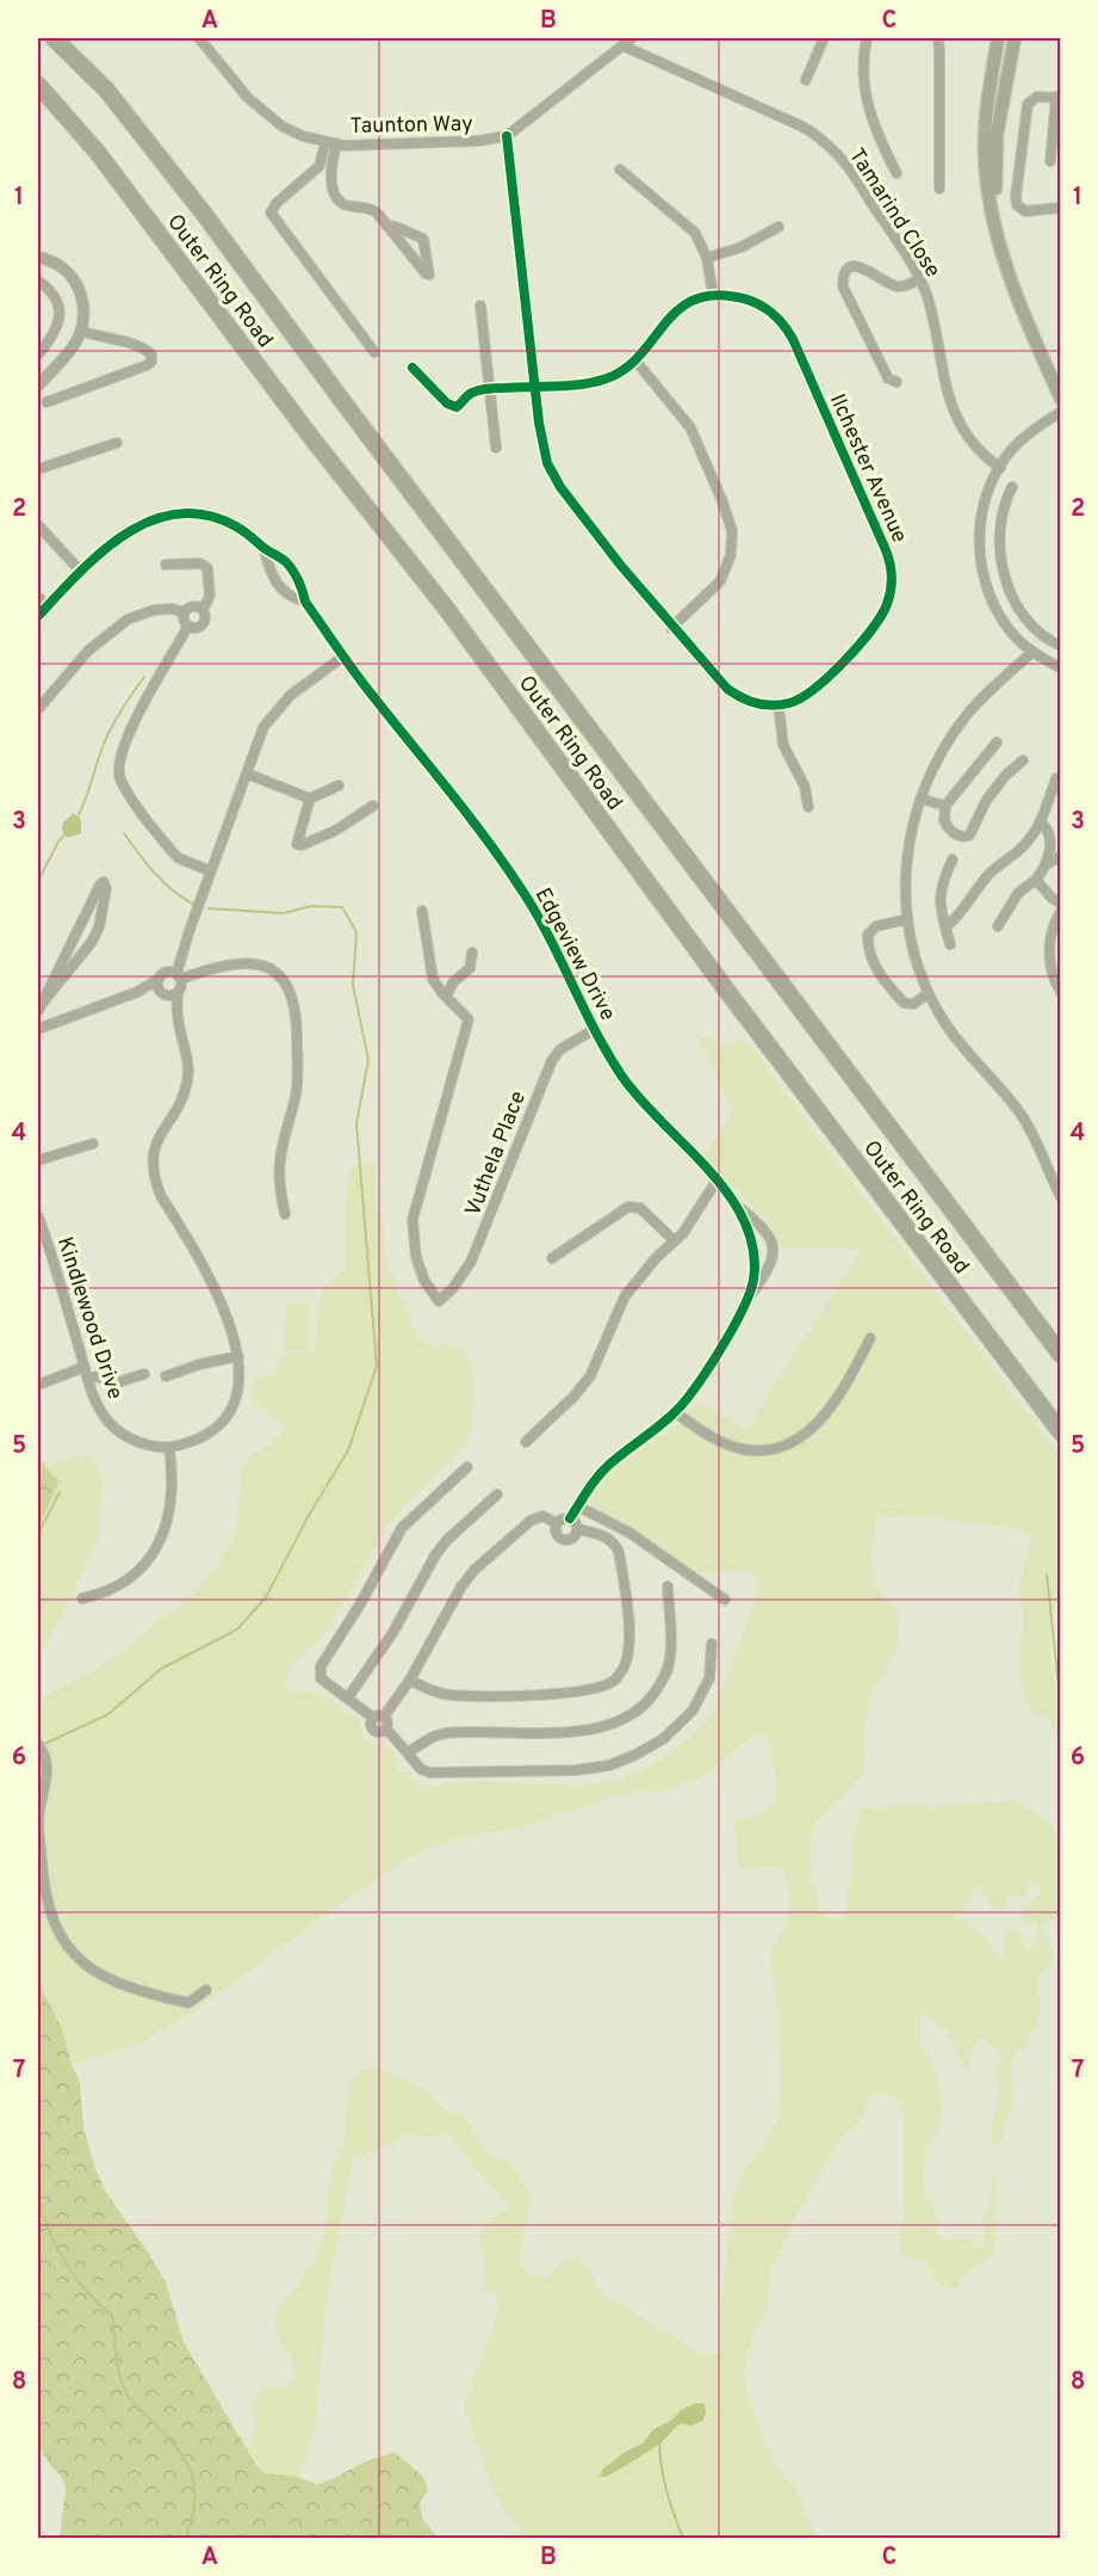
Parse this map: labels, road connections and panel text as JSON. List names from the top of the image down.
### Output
{
  "streets": {
    "highway": ["Outer Ring Road"],
    "street": [
      "Taunton Way",
      "Tamarind Close",
      "Ilchester Avenue",
      "Edgeview Drive",
      "Vuthela Place",
      "Kindlewood Drive"
    ]
  },
  "crossings": [
    ["Edgeview Drive", "Vuthela Place"]
  ],
  "grid": {
    "columns": ["A", "B", "C"],
    "rows": [
      "1",
      "2",
      "3",
      "4",
      "5",
      "6",
      "7",
      "8"
    ]
  }
}
